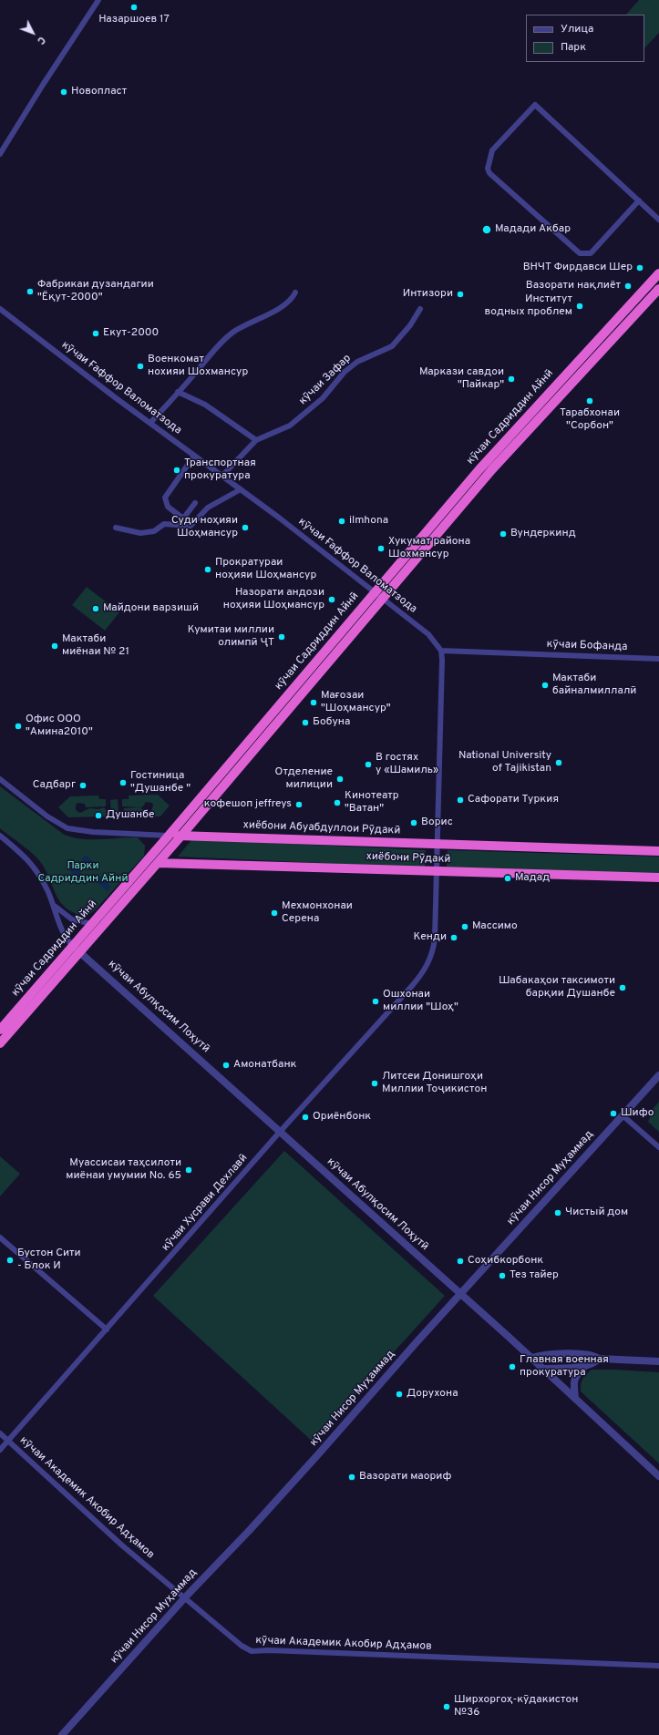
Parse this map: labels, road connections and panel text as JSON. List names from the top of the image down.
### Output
{
  "streets": {
    "highway": ["кӯчаи Садриддин Айнӣ", "хиёбони Абуабдуллои Рӯдакӣ", "хиёбони Рӯдакӣ"],
    "street": [
      "кӯчаи Зафар",
      "кӯчаи Ғаффор Валоматзода",
      "кӯчаи Бофанда",
      "кӯчаи Абулқосим Лоҳутӣ",
      "кӯчаи Нисор Муҳаммад",
      "кӯчаи Хусрави Дехлавӣ",
      "кӯчаи Академик Акобир Адҳамов"
    ]
  },
  "crossings": [
    ["кӯчаи Зафар", "кӯчаи Ғаффор Валоматзода"],
    ["кӯчаи Ғаффор Валоматзода", "кӯчаи Садриддин Айнӣ"],
    ["кӯчаи Ғаффор Валоматзода", "кӯчаи Бофанда"],
    ["кӯчаи Садриддин Айнӣ", "хиёбони Абуабдуллои Рӯдакӣ"],
    ["кӯчаи Садриддин Айнӣ", "хиёбони Рӯдакӣ"],
    ["кӯчаи Садриддин Айнӣ", "кӯчаи Абулқосим Лоҳутӣ"],
    ["хиёбони Рӯдакӣ", "кӯчаи Хусрави Дехлавӣ"],
    ["кӯчаи Абулқосим Лоҳутӣ", "кӯчаи Нисор Муҳаммад"],
    ["кӯчаи Абулқосим Лоҳутӣ", "кӯчаи Хусрави Дехлавӣ"],
    ["кӯчаи Нисор Муҳаммад", "кӯчаи Академик Акобир Адҳамов"],
    ["кӯчаи Хусрави Дехлавӣ", "кӯчаи Академик Акобир Адҳамов"]
  ],
  "parks": ["Парки Садриддин Айнӣ"],
  "places": [
    "Назаршоев 17",
    "Новопласт",
    "Мадади Акбар",
    "ВНЧТ Фирдавси Шер",
    "Вазорати нақлиёт",
    "Фабрикаи дузандагии \"Ёқут-2000\"",
    "Интизори",
    "Институт водных проблем",
    "Екут-2000",
    "Военкомат нохияи Шохмансур",
    "Маркази савдои \"Пайкар\"",
    "Тарабхонаи \"Сорбон\"",
    "Транспортная прокуратура",
    "ilmhona",
    "Суди ноҳияи Шоҳмансур",
    "Вундеркинд",
    "Хукумат района Шохмансур",
    "Прократураи ноҳияи Шоҳмансур",
    "Назорати андози ноҳияи Шоҳмансур",
    "Майдони варзишӣ",
    "Кумитаи миллии олимпӣ ҶТ",
    "Мактаби миёнаи № 21",
    "Мактаби байналмиллалӣ",
    "Мағозаи \"Шоҳмансур\"",
    "Бобуна",
    "Офис ООО \"Амина2010\"",
    "National University of Tajikistan",
    "В гостях у «Шамиль»",
    "Отделение милиции",
    "Гостиница \"Душанбе \"",
    "Садбарг",
    "Сафорати Туркия",
    "Кинотеатр \"Ватан\"",
    "кофешоп jeffreys",
    "Душанбе",
    "Ворис",
    "Мадад",
    "Мехмонхонаи Серена",
    "Массимо",
    "Кенди",
    "Шабакаҳои таксимоти барқии Душанбе",
    "Ошхонаи миллии \"Шоҳ\"",
    "Амонатбанк",
    "Литсеи Донишгоҳи Миллии Тоҷикистон",
    "Шифо",
    "Ориёнбонк",
    "Муассисаи таҳсилоти миёнаи умумии No. 65",
    "Чистый дом",
    "Бустон Сити - Блок И",
    "Соҳибкорбонк",
    "Тез тайер",
    "Главная военная прокуратура",
    "Дорухона",
    "Вазорати маориф",
    "Ширхоргоҳ-кӯдакистон №36"
  ],
  "legend": ["Улица", "Парк"],
  "north": "bottom right"
}
